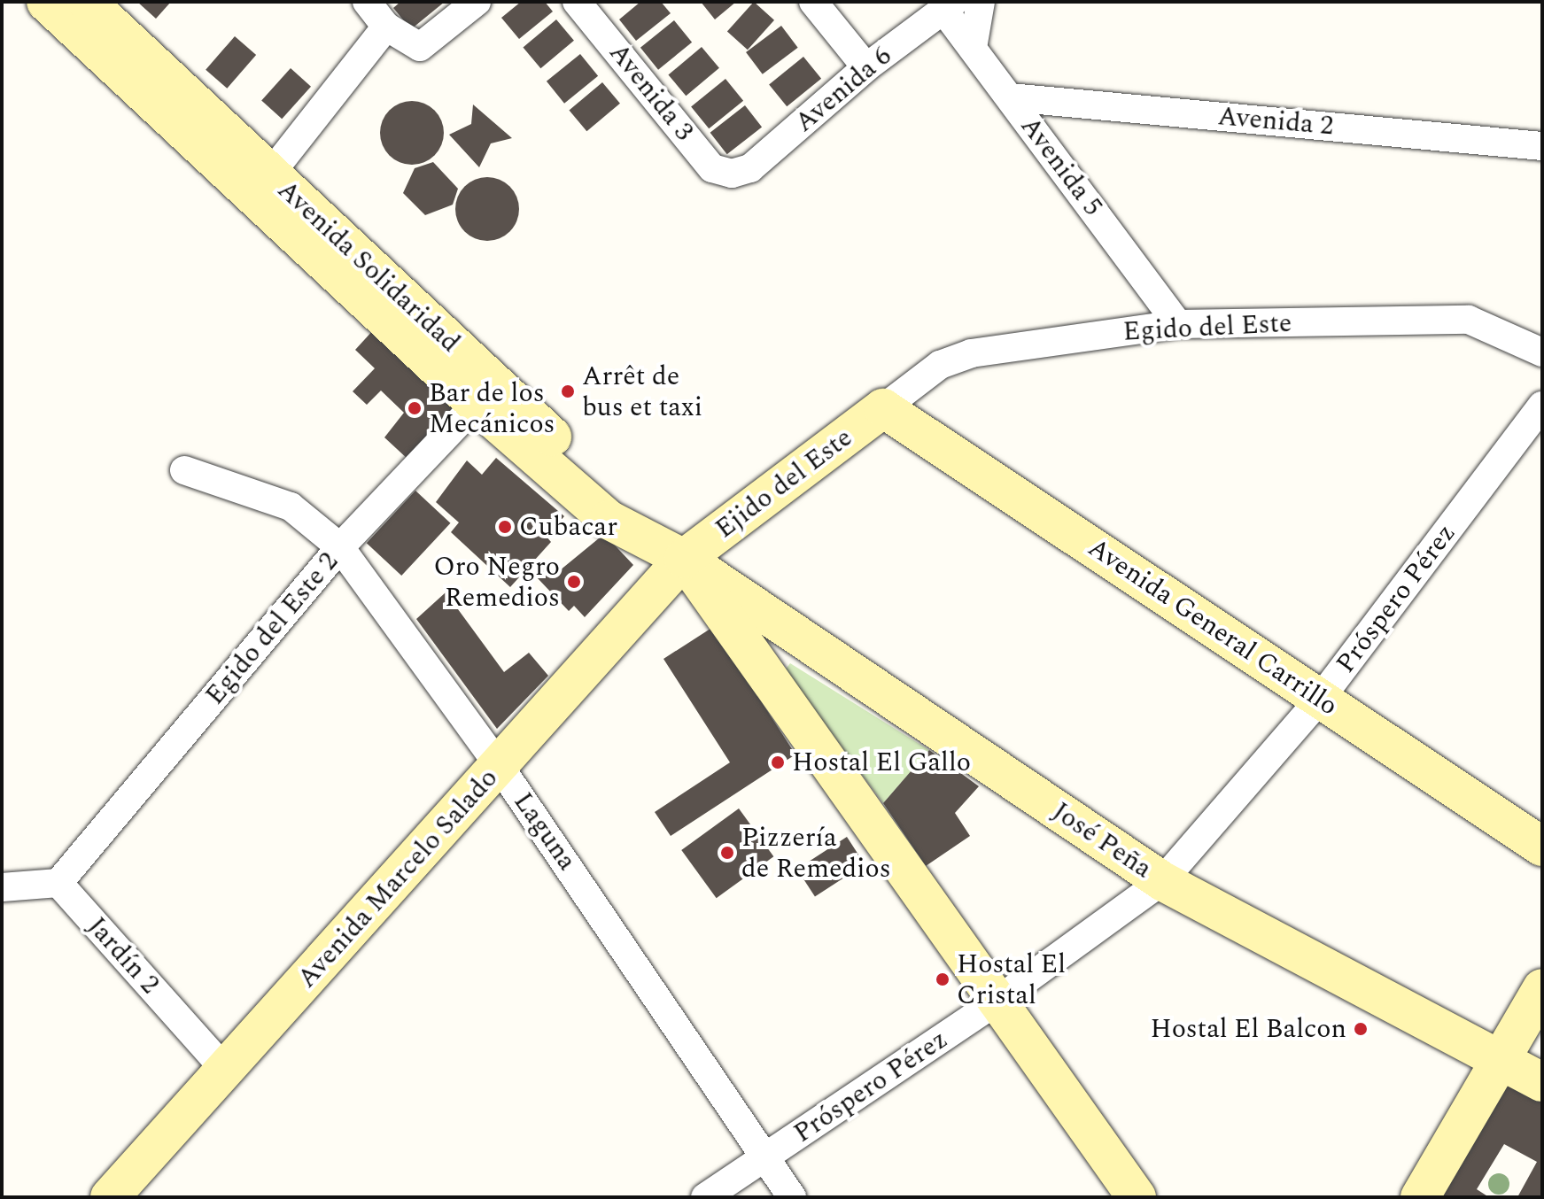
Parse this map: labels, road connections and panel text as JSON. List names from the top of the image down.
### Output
{
  "streets": {
    "main road": [
      "Avenida Solidaridad",
      "Ejido del Este",
      "Avenida General Carrillo",
      "José Peña",
      "Avenida Marcelo Salado"
    ],
    "street": [
      "Avenida 6",
      "Avenida 3",
      "Avenida 2",
      "Avenida 5",
      "Egido del Este",
      "Próspero Pérez",
      "Egido del Este 2",
      "Laguna",
      "Jardín 2"
    ]
  },
  "crossings": [
    ["Avenida 6", "Avenida 3"],
    ["Avenida 6", "Avenida 5"],
    ["Avenida 2", "Avenida 5"],
    ["Avenida 5", "Egido del Este"],
    ["Avenida Solidaridad", "Ejido del Este"],
    ["Avenida Solidaridad", "Egido del Este 2"],
    ["Avenida Solidaridad", "José Peña"],
    ["Avenida Solidaridad", "Avenida Marcelo Salado"],
    ["Egido del Este", "Ejido del Este"],
    ["Egido del Este", "Avenida General Carrillo"],
    ["Ejido del Este", "Avenida General Carrillo"],
    ["Ejido del Este", "José Peña"],
    ["Ejido del Este", "Avenida Marcelo Salado"],
    ["Próspero Pérez", "Avenida General Carrillo"],
    ["Próspero Pérez", "Laguna"],
    ["Próspero Pérez", "José Peña"],
    ["Egido del Este 2", "Laguna"],
    ["Egido del Este 2", "Jardín 2"],
    ["Laguna", "Avenida Marcelo Salado"],
    ["José Peña", "Avenida Marcelo Salado"],
    ["Avenida Marcelo Salado", "Jardín 2"]
  ],
  "places": [
    "Arrêt de bus et taxi",
    "Bar de los Mecánicos",
    "Cubacar",
    "Oro Negro Remedios",
    "Hostal El Gallo",
    "Pizzería de Remedios",
    "Hostal El Cristal",
    "Hostal El Balcon"
  ]
}
